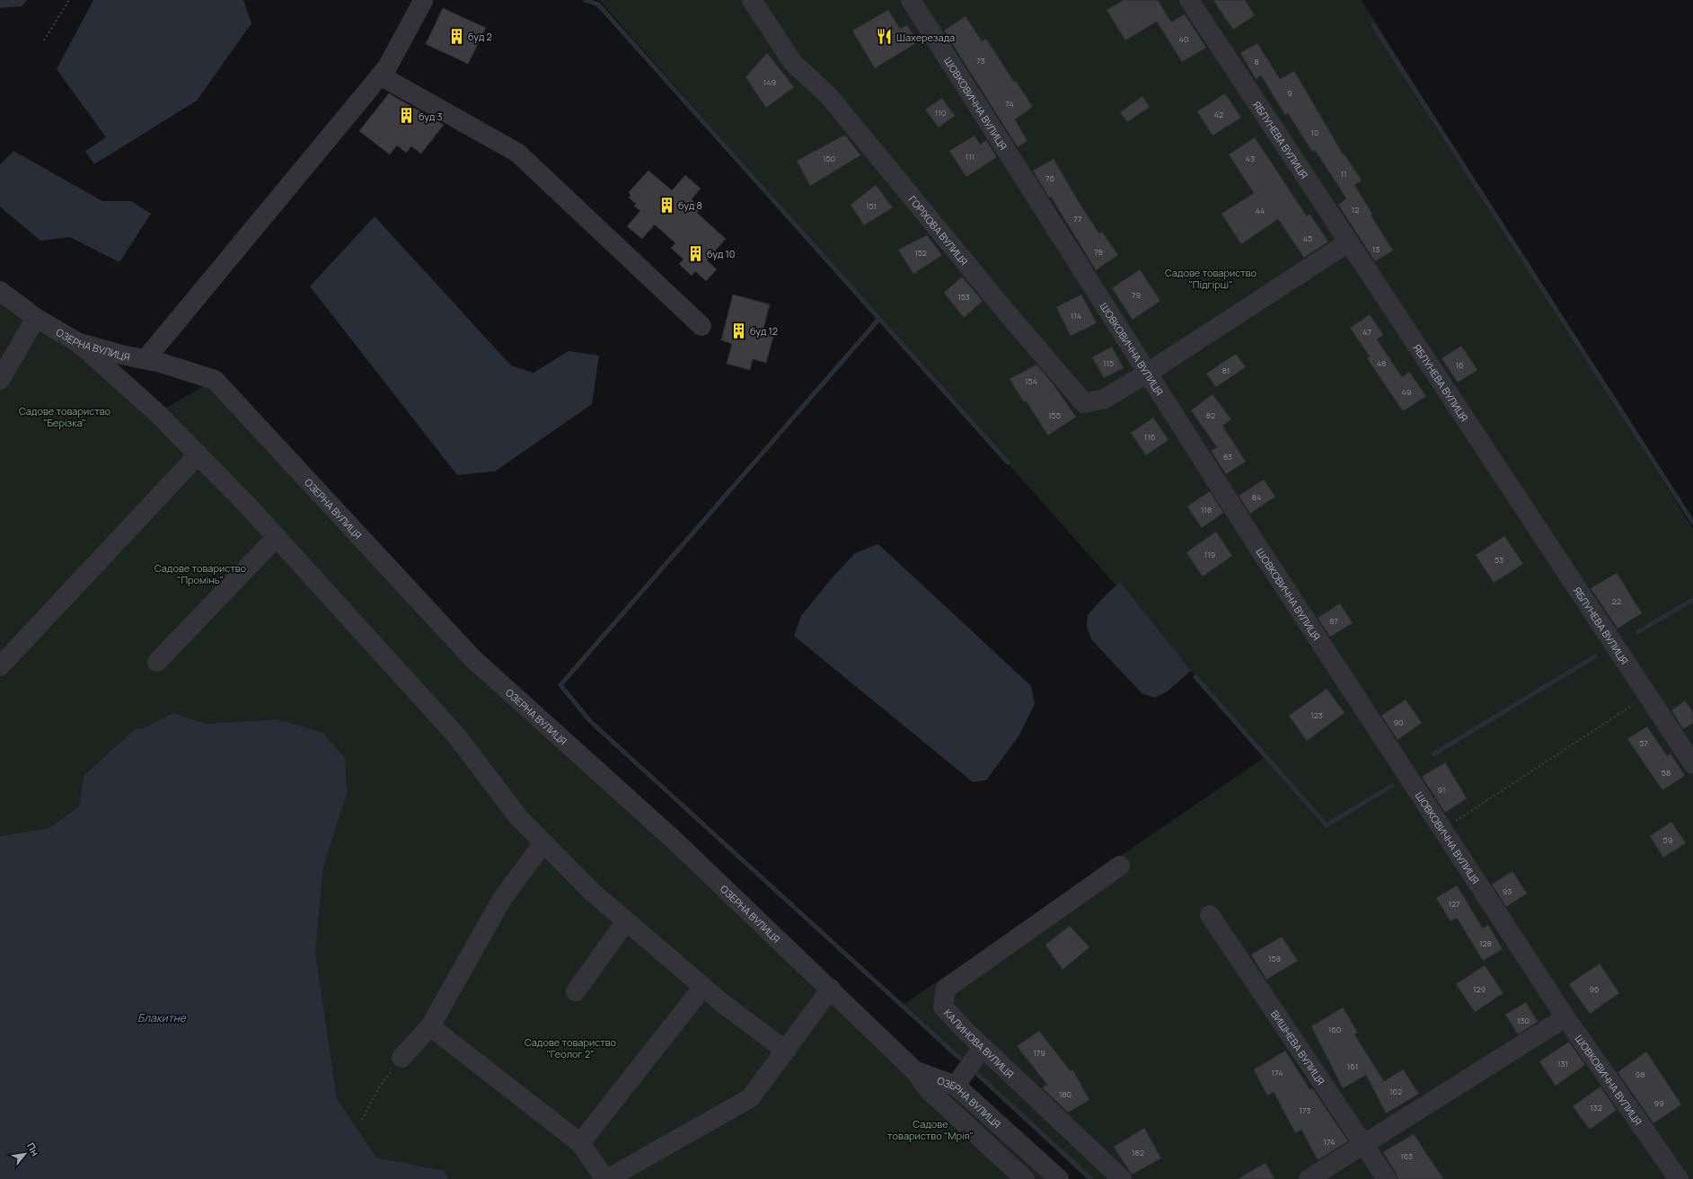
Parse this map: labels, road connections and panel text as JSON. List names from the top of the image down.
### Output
{
  "streets": {
    "street": [
      "ШОВКОВИЧНА ВУЛИЦЯ",
      "ЯБЛУНЕВА ВУЛИЦЯ",
      "ГОРІХОВА ВУЛИЦЯ",
      "ОЗЕРНА ВУЛИЦЯ",
      "КАЛИНОВА ВУЛИЦЯ",
      "ВИШНЕВА ВУЛИЦЯ"
    ]
  },
  "crossings": [
    ["ШОВКОВИЧНА ВУЛИЦЯ", "ГОРІХОВА ВУЛИЦЯ"]
  ],
  "water": ["Блакитне"],
  "parks": [
    "Садове товариство \"Підгірці\"",
    "Садове товариство \"Берізка\"",
    "Садове товариство \"Промінь\"",
    "Садове товариство \"Геолог 2\"",
    "Садове товариство \"Мрія\""
  ],
  "places": {
    "building": [
      "буд 2",
      "буд 3",
      "буд 8",
      "буд 10",
      "буд 12"
    ],
    "restaurant": ["Шахерезада"]
  },
  "house_numbers": [
    "40",
    "73",
    "8",
    "149",
    "9",
    "74",
    "110",
    "42",
    "10",
    "111",
    "150",
    "43",
    "11",
    "76",
    "151",
    "12",
    "44",
    "77",
    "45",
    "13",
    "78",
    "152",
    "79",
    "153",
    "114",
    "47",
    "115",
    "48",
    "16",
    "81",
    "154",
    "49",
    "155",
    "82",
    "116",
    "83",
    "84",
    "118",
    "119",
    "53",
    "22",
    "87",
    "123",
    "90",
    "57",
    "58",
    "91",
    "59",
    "93",
    "127",
    "128",
    "158",
    "129",
    "96",
    "130",
    "160",
    "179",
    "131",
    "161",
    "174",
    "98",
    "162",
    "180",
    "99",
    "132",
    "173",
    "174",
    "182",
    "163"
  ],
  "north": "top right"
}
